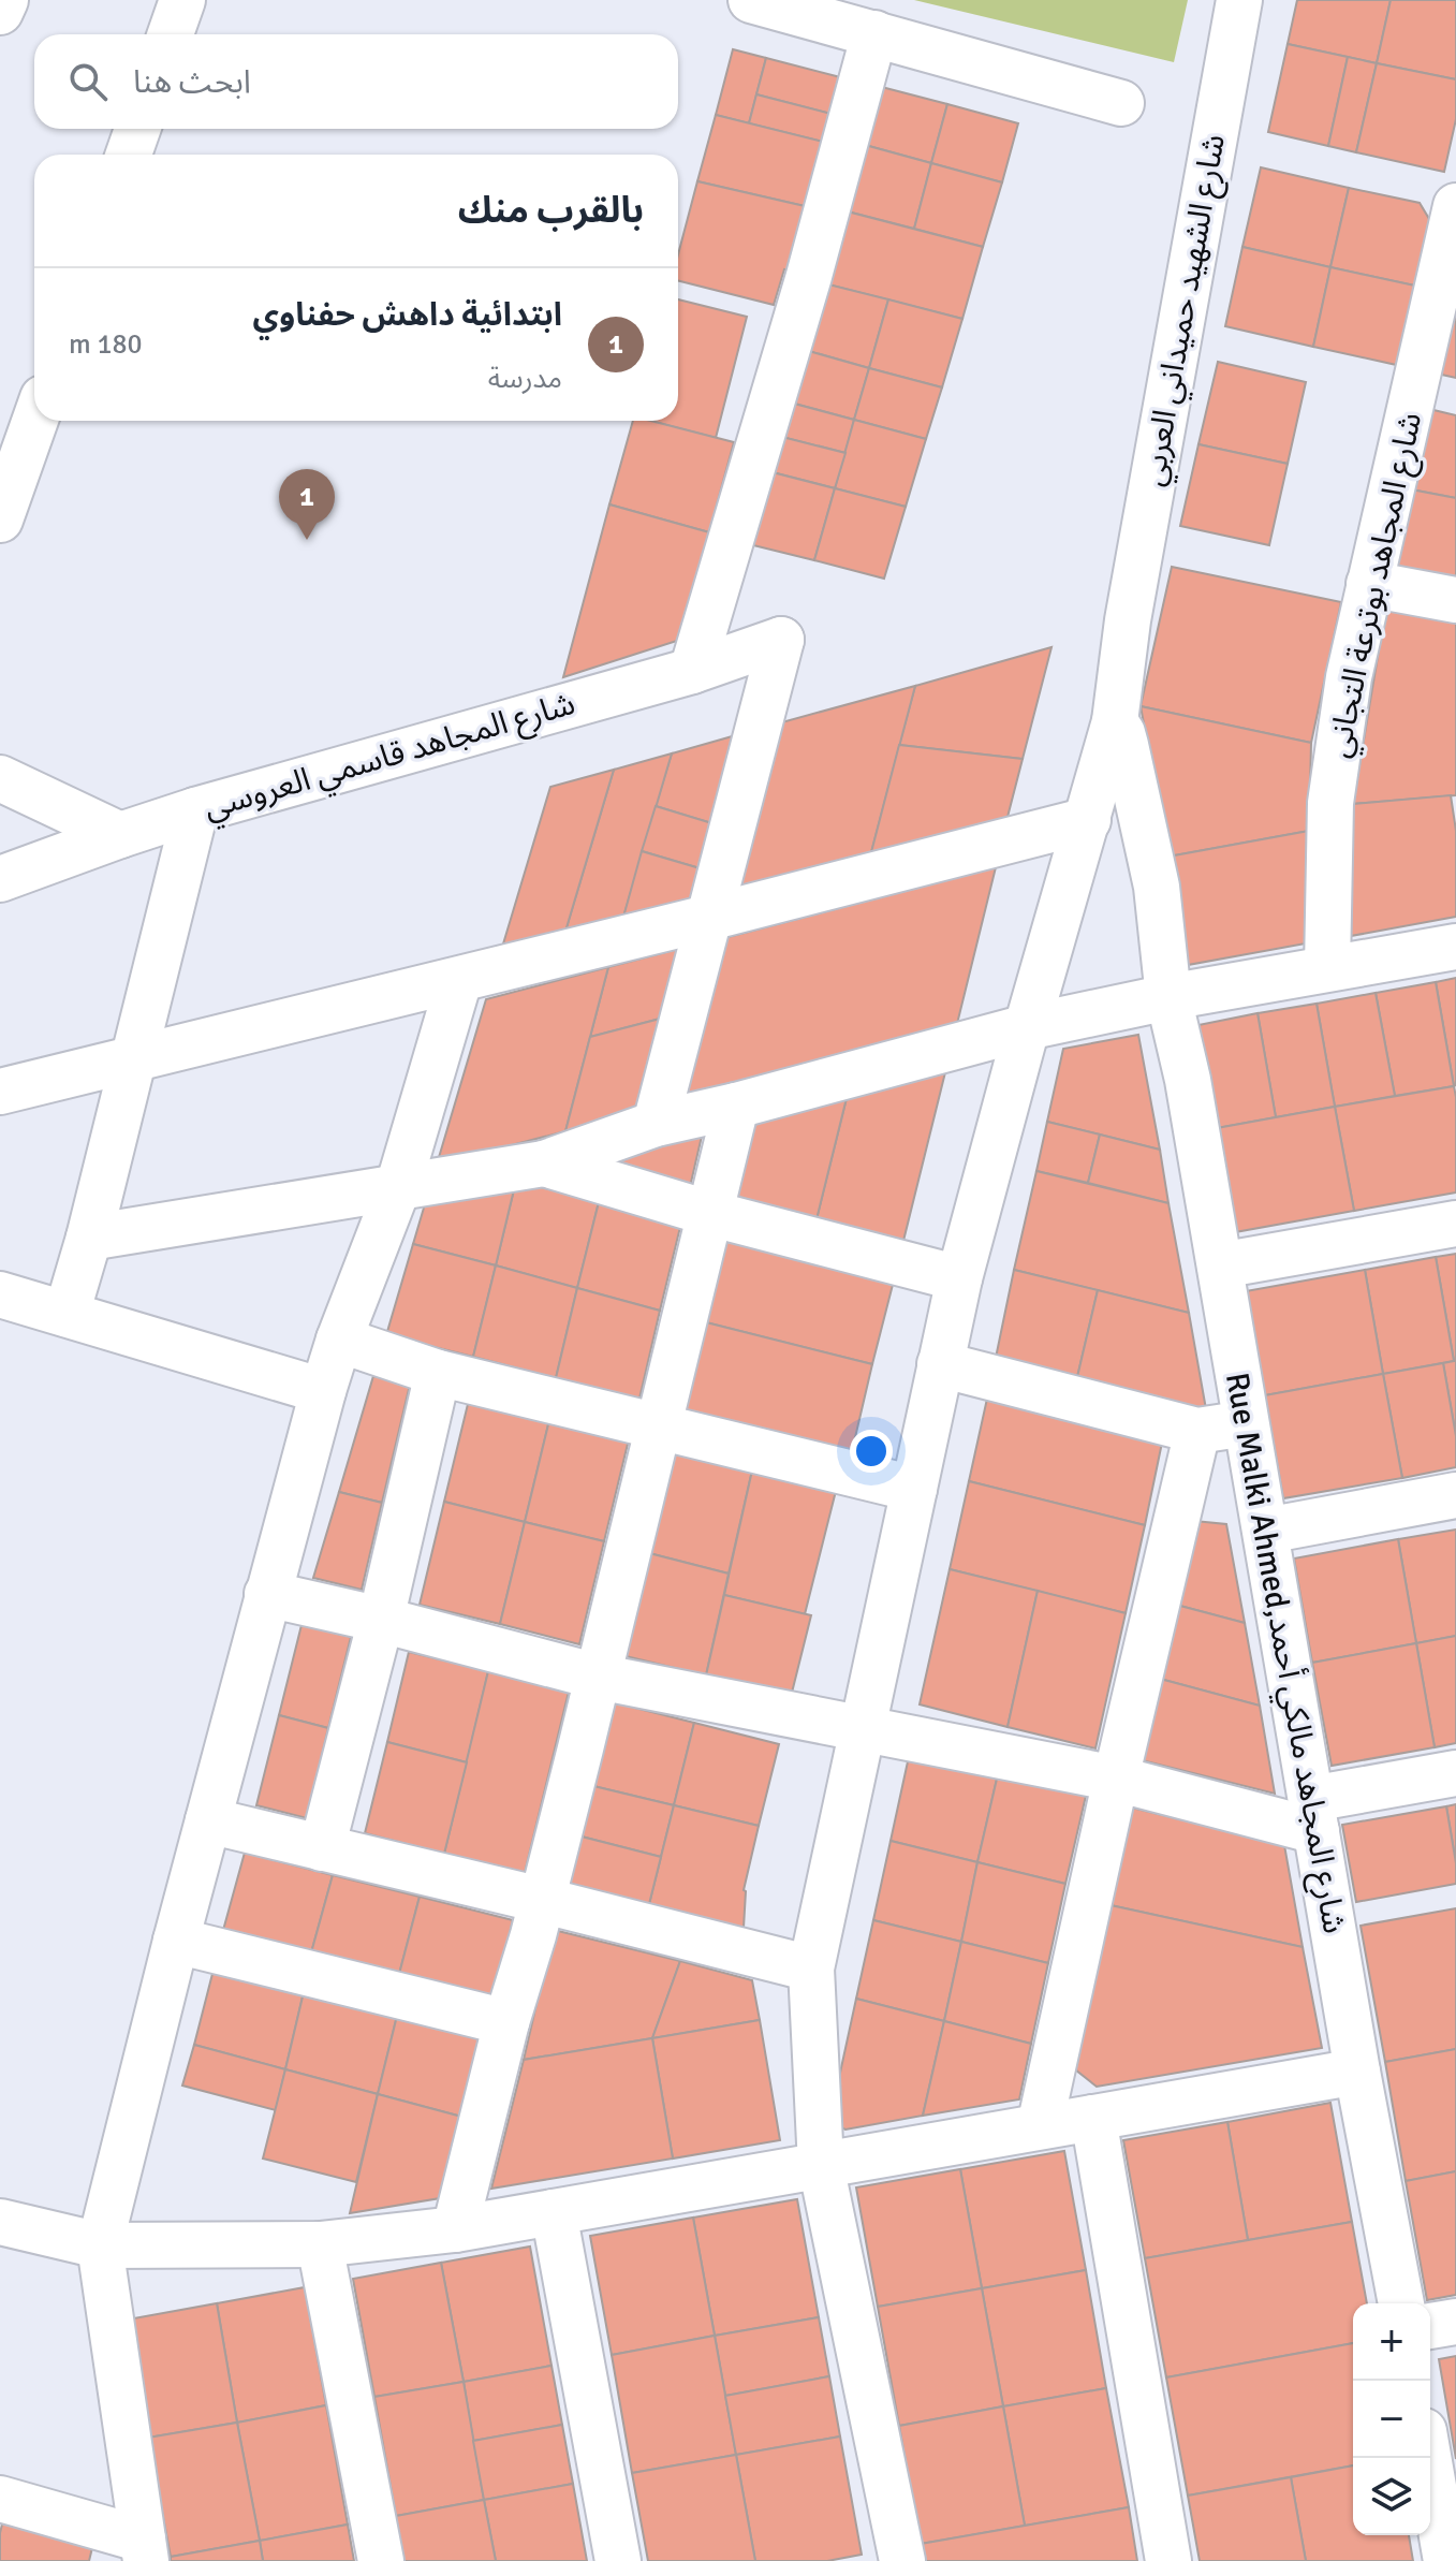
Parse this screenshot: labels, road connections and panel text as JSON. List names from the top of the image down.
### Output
{
  "streets": {
    "street": [
      "شارع الشهيد حميداني العربي",
      "شارع المجاهد بوترعة التجاني",
      "شارع المجاهد قاسمي العروسي",
      "Rue Malki Ahmed,شارع المجاهد مالكي أحمد"
    ]
  },
  "crossings": [
    ["شارع الشهيد حميداني العربي", "Rue Malki Ahmed,شارع المجاهد مالكي أحمد"]
  ],
  "page": {
    "search": "ابحث هنا",
    "heading": "بالقرب منك",
    "list": [
      {
        "mark": "1",
        "name": "ابتدائية داهش حفناوي",
        "note": "مدرسة",
        "value": "180 m"
      }
    ],
    "pins": "1",
    "map_buttons": ["+", "−"]
  }
}
